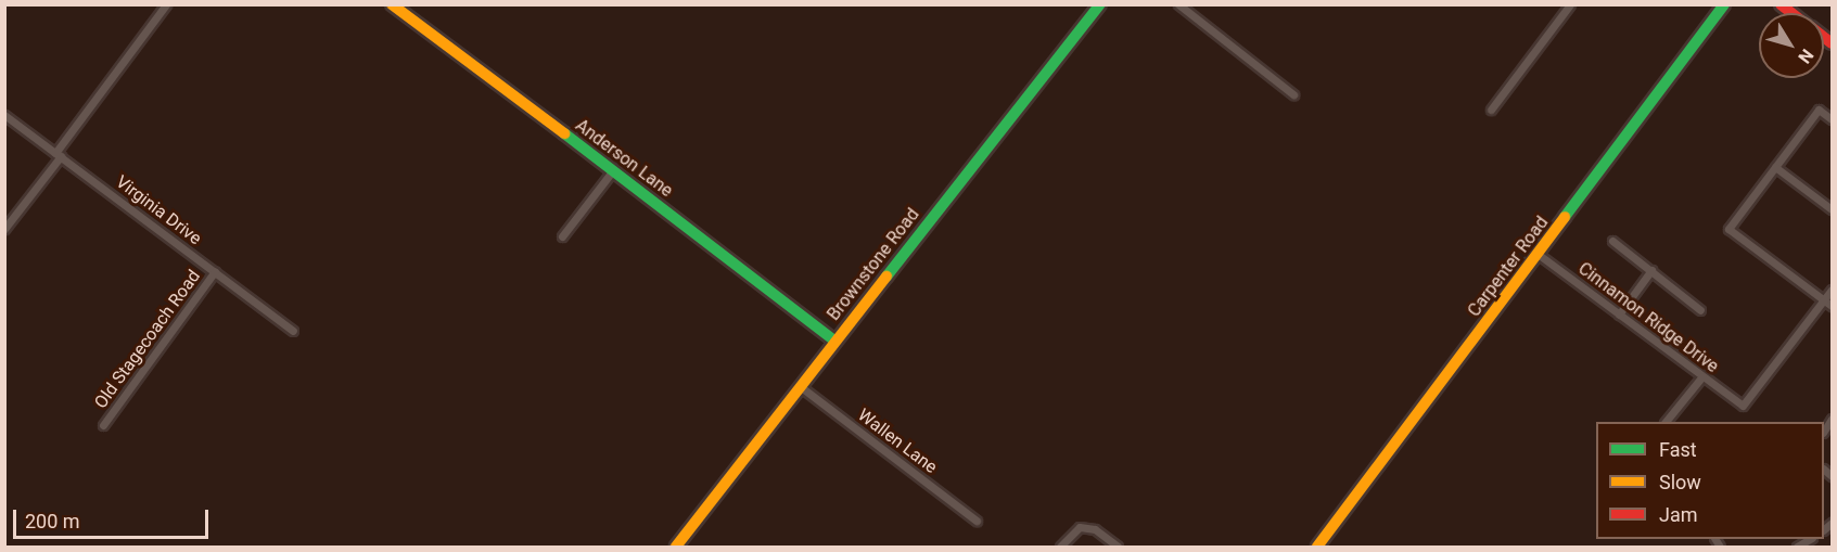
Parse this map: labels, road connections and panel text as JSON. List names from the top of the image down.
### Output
{
  "streets": {
    "street": [
      "Anderson Lane",
      "Virginia Drive",
      "Brownstone Road",
      "Carpenter Road",
      "Cinnamon Ridge Drive",
      "Old Stagecoach Road",
      "Wallen Lane"
    ]
  },
  "crossings": [
    ["Anderson Lane", "Brownstone Road"],
    ["Virginia Drive", "Old Stagecoach Road"],
    ["Brownstone Road", "Wallen Lane"],
    ["Carpenter Road", "Cinnamon Ridge Drive"]
  ],
  "legend": ["Fast", "Slow", "Jam"],
  "scale_bar": "200 m",
  "north": "bottom right"
}
